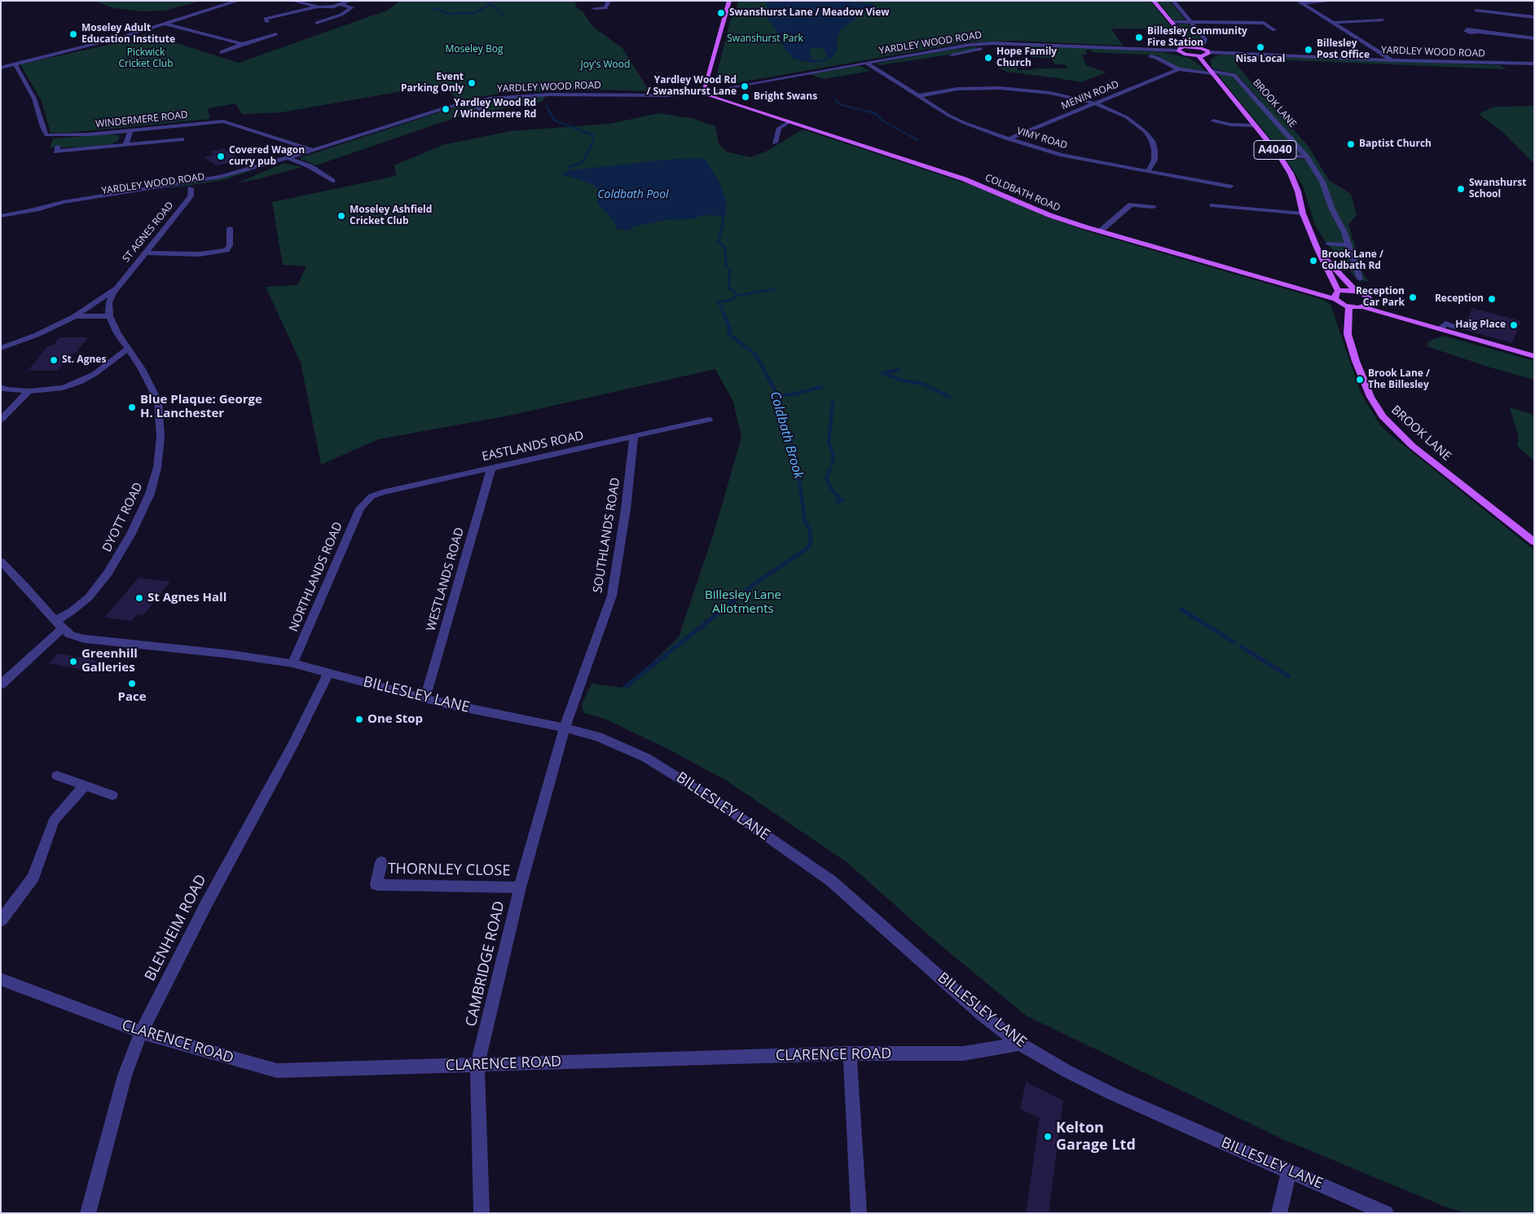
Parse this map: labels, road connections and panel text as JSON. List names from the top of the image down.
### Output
{
  "streets": {
    "main road": [
      "YARDLEY WOOD ROAD",
      "BROOK LANE",
      "A4040",
      "COLDBATH ROAD"
    ],
    "street": [
      "MENIN ROAD",
      "WINDERMERE ROAD",
      "VIMY ROAD",
      "ST AGNES ROAD",
      "EASTLANDS ROAD",
      "DYOTT ROAD",
      "SOUTHLANDS ROAD",
      "NORTHLANDS ROAD",
      "WESTLANDS ROAD",
      "BILLESLEY LANE",
      "THORNLEY CLOSE",
      "BLENHEIM ROAD",
      "CAMBRIDGE ROAD",
      "CLARENCE ROAD"
    ]
  },
  "crossings": [
    ["YARDLEY WOOD ROAD", "WINDERMERE ROAD"],
    ["YARDLEY WOOD ROAD", "VIMY ROAD"],
    ["YARDLEY WOOD ROAD", "COLDBATH ROAD"],
    ["YARDLEY WOOD ROAD", "ST AGNES ROAD"],
    ["MENIN ROAD", "BROOK LANE"],
    ["MENIN ROAD", "VIMY ROAD"],
    ["BROOK LANE", "A4040"],
    ["BROOK LANE", "COLDBATH ROAD"],
    ["ST AGNES ROAD", "DYOTT ROAD"],
    ["EASTLANDS ROAD", "SOUTHLANDS ROAD"],
    ["EASTLANDS ROAD", "NORTHLANDS ROAD"],
    ["EASTLANDS ROAD", "WESTLANDS ROAD"],
    ["DYOTT ROAD", "BILLESLEY LANE"],
    ["SOUTHLANDS ROAD", "BILLESLEY LANE"],
    ["SOUTHLANDS ROAD", "CAMBRIDGE ROAD"],
    ["NORTHLANDS ROAD", "BILLESLEY LANE"],
    ["WESTLANDS ROAD", "BILLESLEY LANE"],
    ["BILLESLEY LANE", "BLENHEIM ROAD"],
    ["BILLESLEY LANE", "CAMBRIDGE ROAD"],
    ["BILLESLEY LANE", "CLARENCE ROAD"],
    ["THORNLEY CLOSE", "CAMBRIDGE ROAD"],
    ["BLENHEIM ROAD", "CLARENCE ROAD"],
    ["CAMBRIDGE ROAD", "CLARENCE ROAD"]
  ],
  "water": ["Coldbath Pool", "Coldbath Brook"],
  "parks": [
    "Swanshurst Park",
    "Moseley Bog",
    "Pickwick Cricket Club",
    "Joy's Wood",
    "Billesley Lane Allotments"
  ],
  "places": [
    "Swanshurst Lane / Meadow View",
    "Moseley Adult Education Institute",
    "Billesley Community Fire Station",
    "Nisa Local",
    "Billesley Post Office",
    "Hope Family Church",
    "Event Parking Only",
    "Yardley Wood Rd / Swanshurst Lane",
    "Bright Swans",
    "Yardley Wood Rd / Windermere Rd",
    "Baptist Church",
    "Covered Wagon curry pub",
    "Swanshurst School",
    "Moseley Ashfield Cricket Club",
    "Brook Lane / Coldbath Rd",
    "Reception Car Park",
    "Reception",
    "Haig Place",
    "St. Agnes",
    "Brook Lane / The Billesley",
    "Blue Plaque: George H. Lanchester",
    "St Agnes Hall",
    "Greenhill Galleries",
    "Pace",
    "One Stop",
    "Kelton Garage Ltd"
  ]
}
